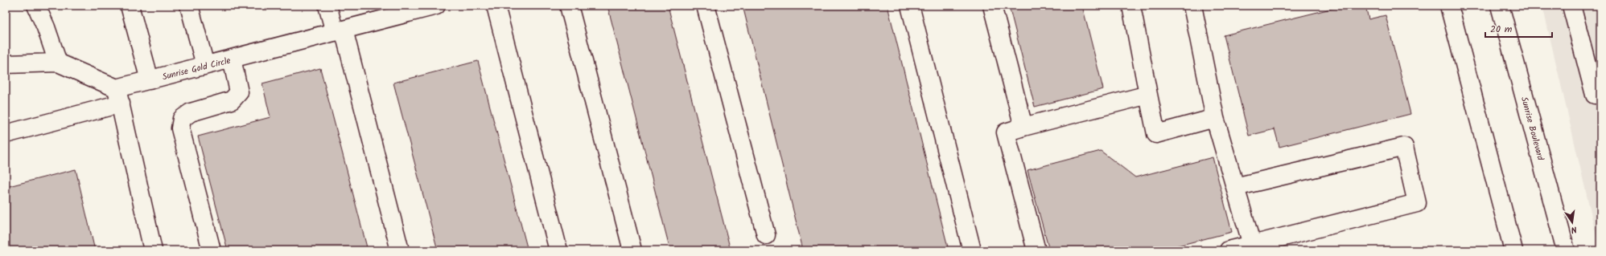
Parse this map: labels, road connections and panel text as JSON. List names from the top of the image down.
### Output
{
  "streets": {
    "main road": ["Sunrise Gold Circle", "Sunrise Boulevard"]
  },
  "scale_bar": "20 m",
  "north": "bottom"
}
